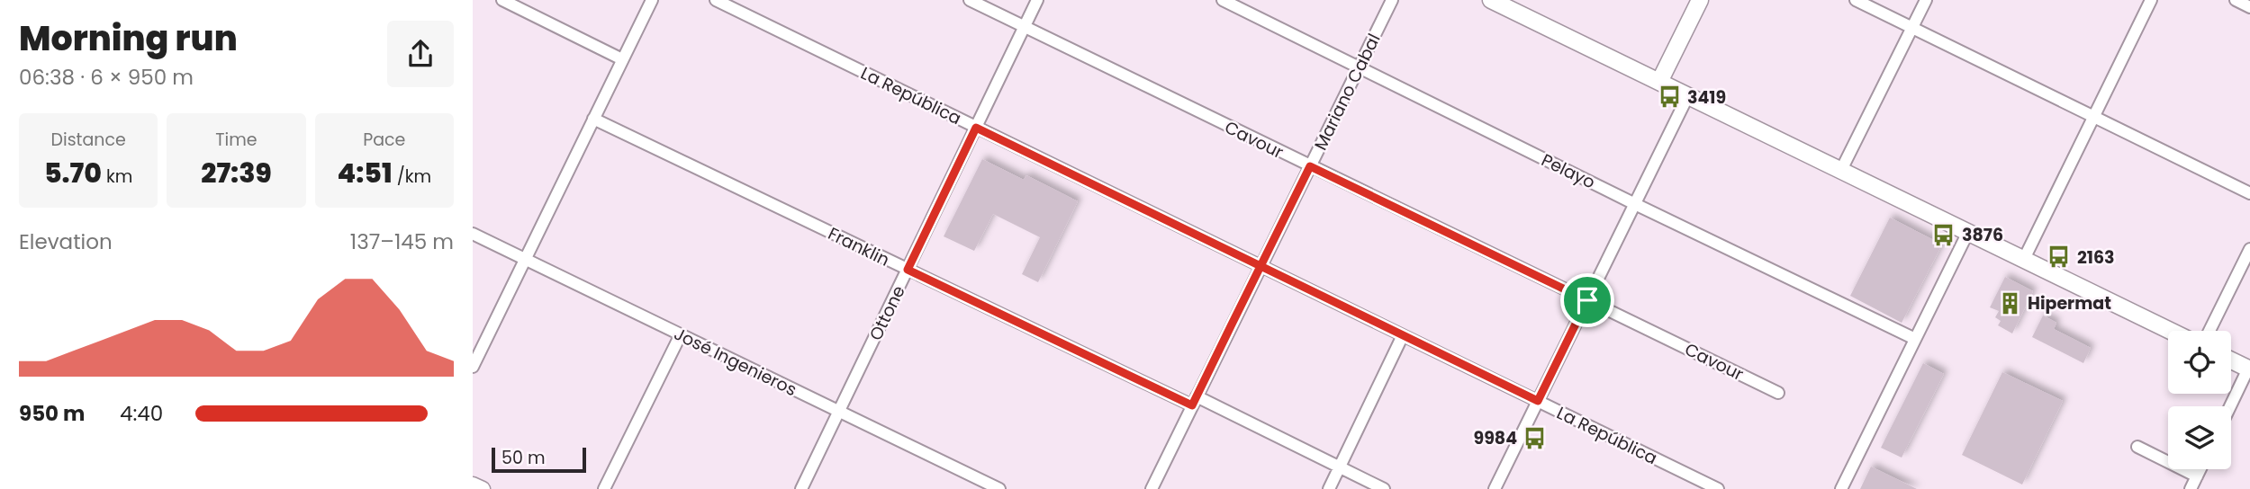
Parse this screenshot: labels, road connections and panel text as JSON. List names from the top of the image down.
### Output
{
  "streets": {
    "street": [
      "Mariano Cabal",
      "La República",
      "Cavour",
      "Pelayo",
      "Franklin",
      "Ottone",
      "José Ingenieros"
    ]
  },
  "crossings": [
    ["Mariano Cabal", "La República"],
    ["Mariano Cabal", "Cavour"],
    ["Mariano Cabal", "Pelayo"],
    ["Mariano Cabal", "Franklin"],
    ["La República", "Ottone"],
    ["Cavour", "Ottone"],
    ["Franklin", "Ottone"],
    ["Ottone", "José Ingenieros"]
  ],
  "places": {
    "bus stop": [
      "3419",
      "3876",
      "2163",
      "9984"
    ],
    "building": ["Hipermat"]
  },
  "scale_bar": "50 m",
  "page": {
    "heading": ["Morning run", "06:38 · 6 × 950 m"],
    "stats": [
      ["Distance", "5.70 km"],
      ["Time", "27:39"],
      ["Pace", "4:51 /km"]
    ],
    "chart": ["Elevation", "137–145 m"],
    "list": [
      {
        "name": "950 m",
        "note": "4:40"
      }
    ],
    "scale": "50 m"
  }
}
